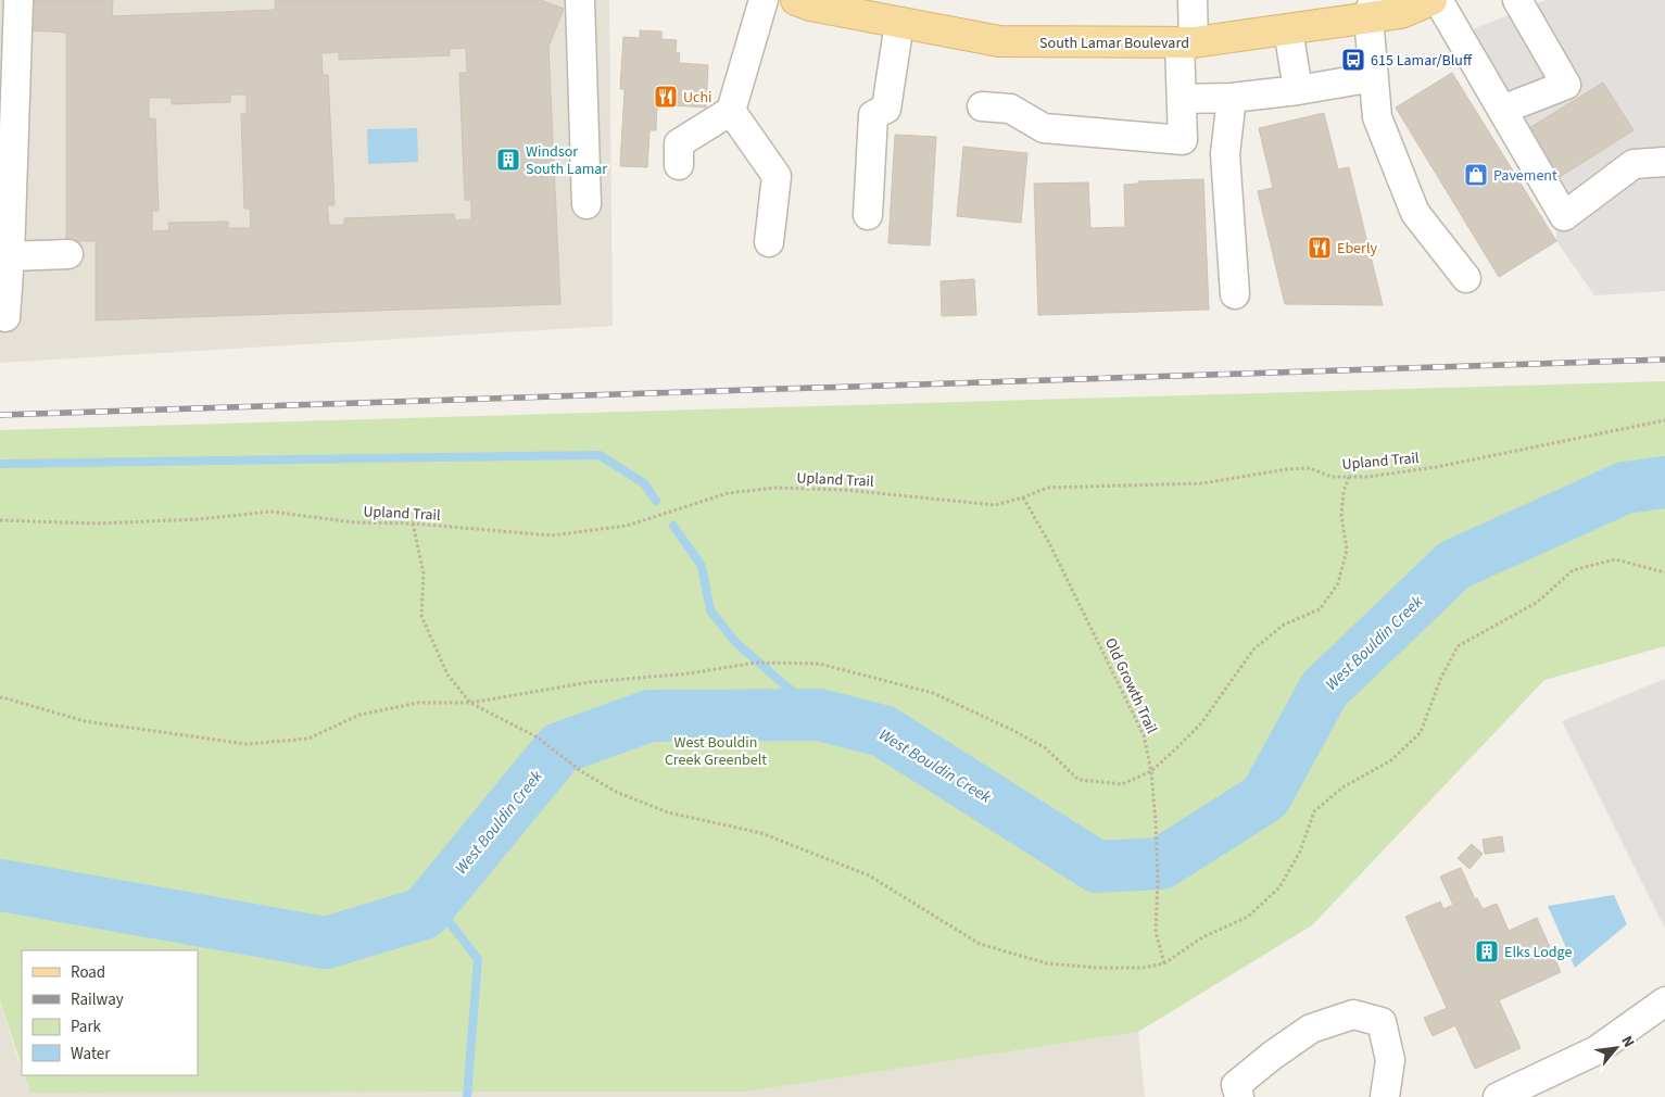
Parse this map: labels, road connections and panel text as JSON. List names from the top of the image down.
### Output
{
  "streets": {
    "main road": ["South Lamar Boulevard"],
    "path": ["Upland Trail", "Old Growth Trail"]
  },
  "crossings": [
    ["Upland Trail", "Old Growth Trail"]
  ],
  "water": ["West Bouldin Creek"],
  "parks": ["West Bouldin Creek Greenbelt"],
  "places": {
    "bus stop": ["615 Lamar/Bluff"],
    "restaurant": ["Uchi", "Eberly"],
    "building": ["Windsor South Lamar", "Elks Lodge"],
    "shop": ["Pavement"]
  },
  "legend": [
    "Road",
    "Railway",
    "Park",
    "Water"
  ],
  "north": "top right"
}
